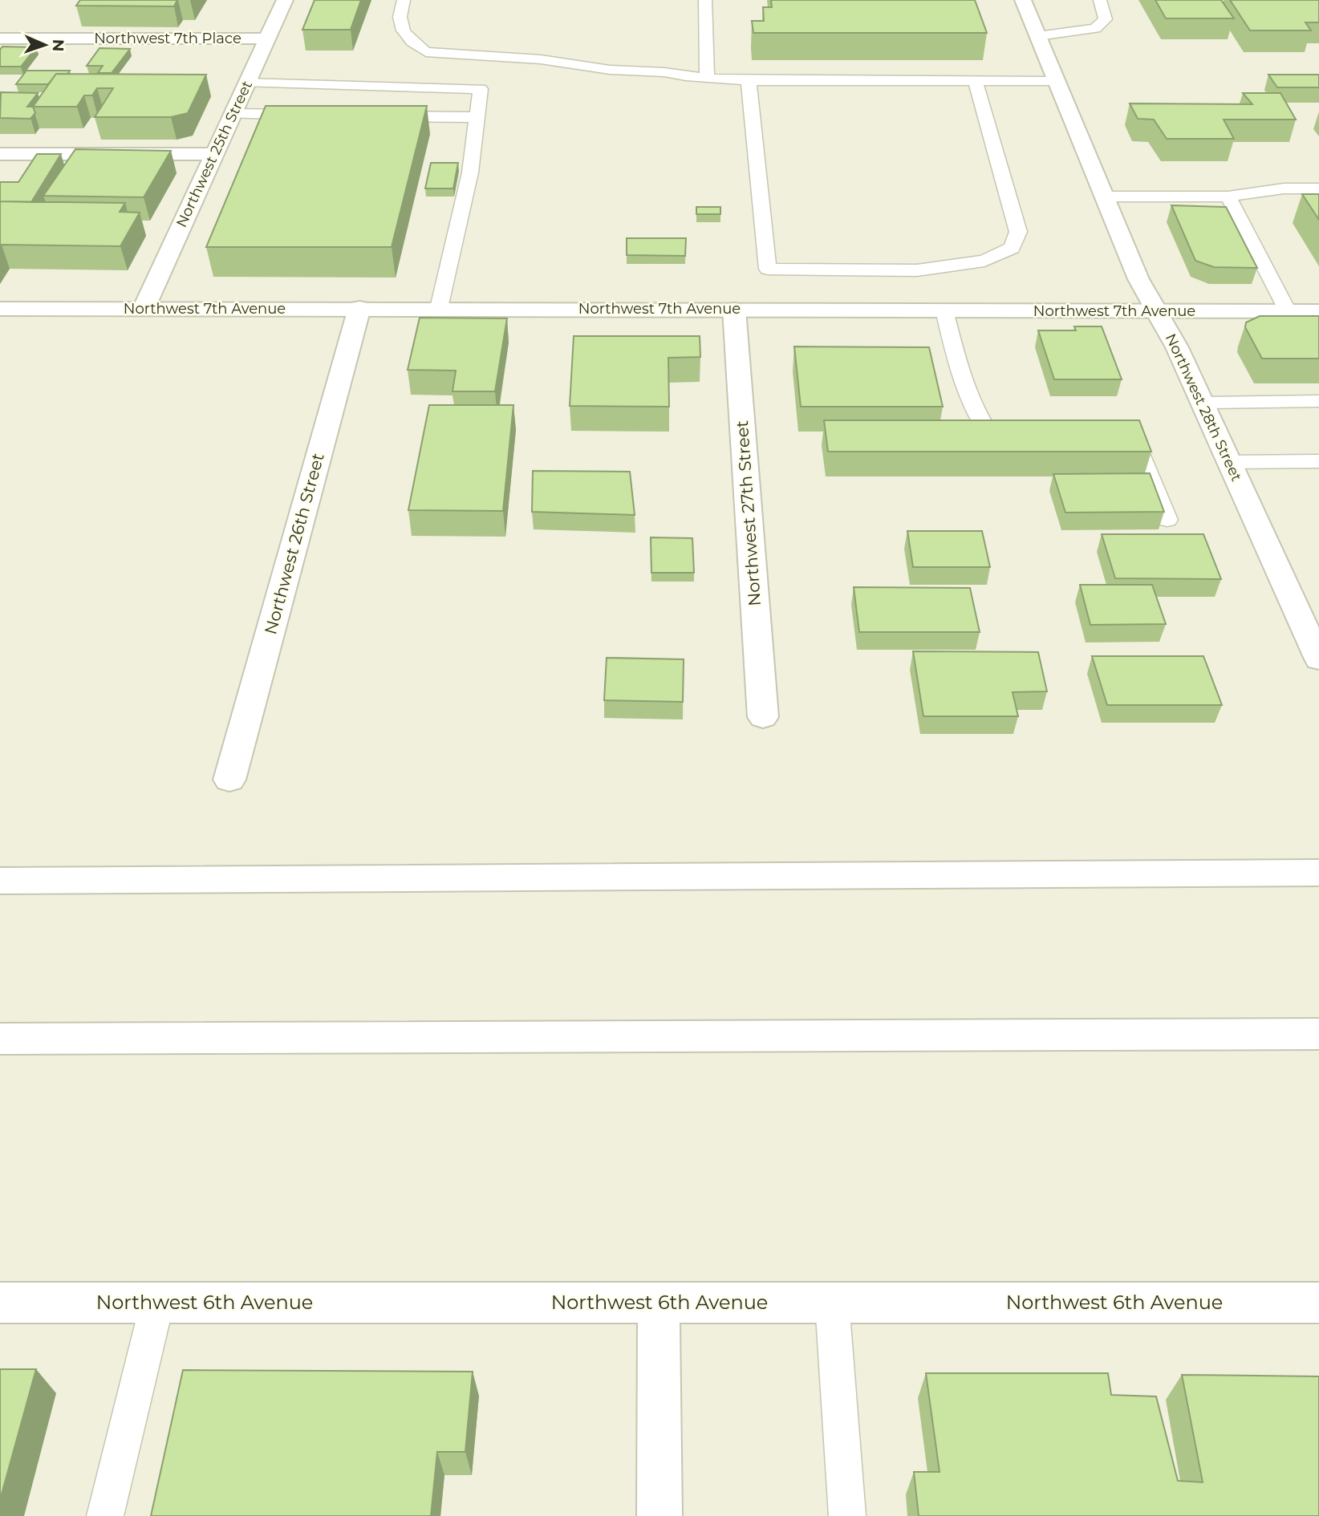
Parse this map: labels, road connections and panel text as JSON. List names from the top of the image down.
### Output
{
  "streets": {
    "main road": [
      "Northwest 7th Place",
      "Northwest 25th Street",
      "Northwest 7th Avenue",
      "Northwest 28th Street",
      "Northwest 27th Street",
      "Northwest 26th Street",
      "Northwest 6th Avenue"
    ]
  },
  "crossings": [
    ["Northwest 7th Place", "Northwest 25th Street"],
    ["Northwest 25th Street", "Northwest 7th Avenue"],
    ["Northwest 7th Avenue", "Northwest 28th Street"],
    ["Northwest 7th Avenue", "Northwest 27th Street"],
    ["Northwest 7th Avenue", "Northwest 26th Street"]
  ],
  "north": "right"
}
